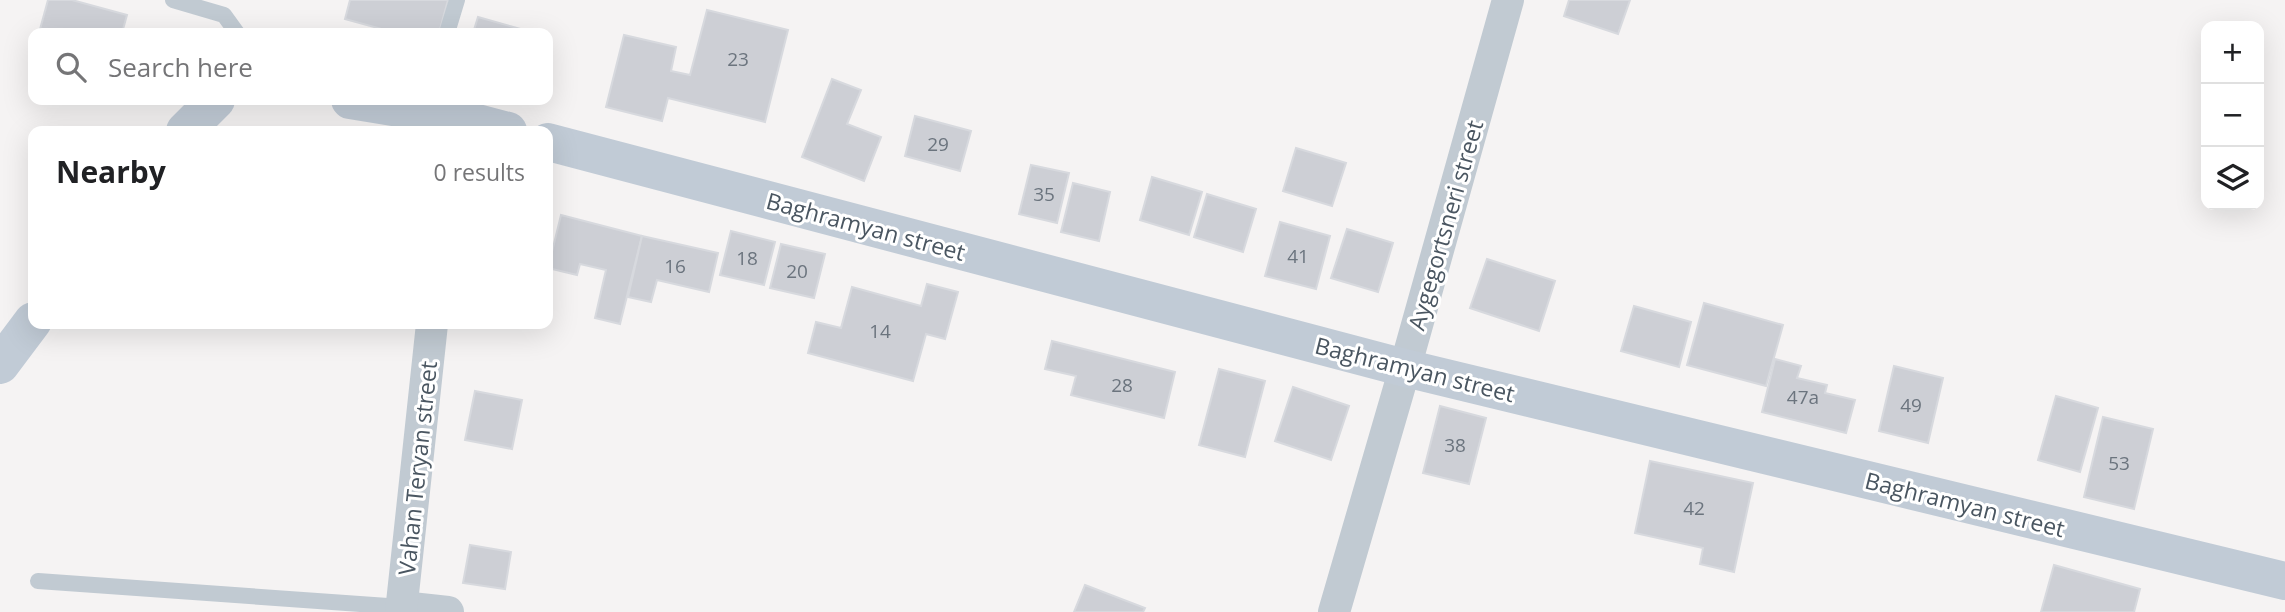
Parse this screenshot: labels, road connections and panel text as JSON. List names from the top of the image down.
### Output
{
  "streets": {
    "main road": ["Baghramyan street"],
    "street": ["Aygegortsneri street", "Vahan Teryan street"]
  },
  "crossings": [
    ["Aygegortsneri street", "Baghramyan street"]
  ],
  "house_numbers": [
    "23",
    "29",
    "35",
    "41",
    "18",
    "16",
    "20",
    "14",
    "28",
    "47a",
    "49",
    "38",
    "53",
    "42"
  ],
  "page": {
    "map_buttons": ["+", "−"],
    "search": "Search here",
    "heading": ["Nearby", "0 results"]
  }
}
